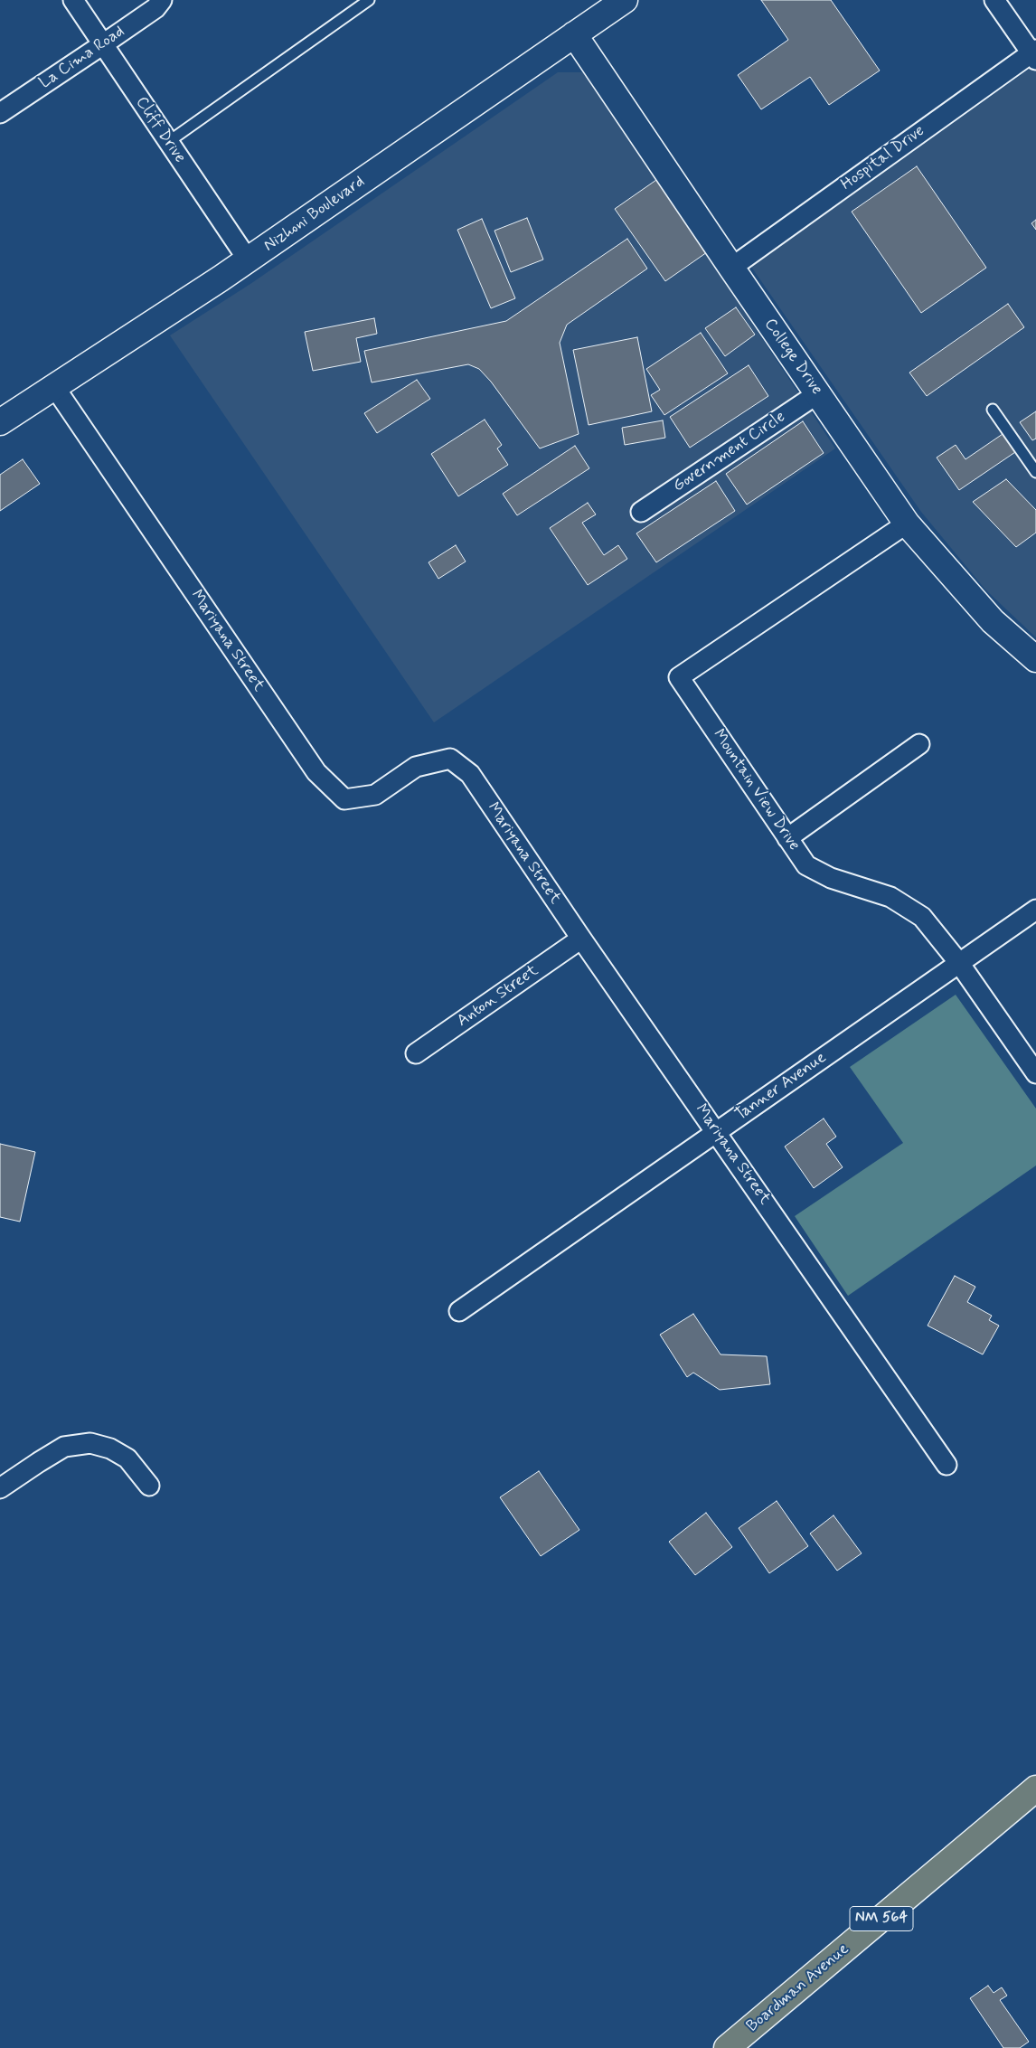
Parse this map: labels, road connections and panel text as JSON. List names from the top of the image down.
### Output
{
  "streets": {
    "main road": [
      "Nizhoni Boulevard",
      "College Drive",
      "NM 564",
      "Boardman Avenue"
    ],
    "street": [
      "La Cima Road",
      "Cliff Drive",
      "Hospital Drive",
      "Government Circle",
      "Mariyana Street",
      "Mountain View Drive",
      "Anton Street",
      "Tanner Avenue"
    ]
  },
  "crossings": [
    ["La Cima Road", "Cliff Drive"],
    ["Cliff Drive", "Nizhoni Boulevard"],
    ["Hospital Drive", "College Drive"],
    ["Nizhoni Boulevard", "College Drive"],
    ["Nizhoni Boulevard", "Mariyana Street"],
    ["College Drive", "Government Circle"],
    ["College Drive", "Mountain View Drive"],
    ["Mariyana Street", "Anton Street"],
    ["Mariyana Street", "Tanner Avenue"],
    ["Mountain View Drive", "Tanner Avenue"]
  ]
}
